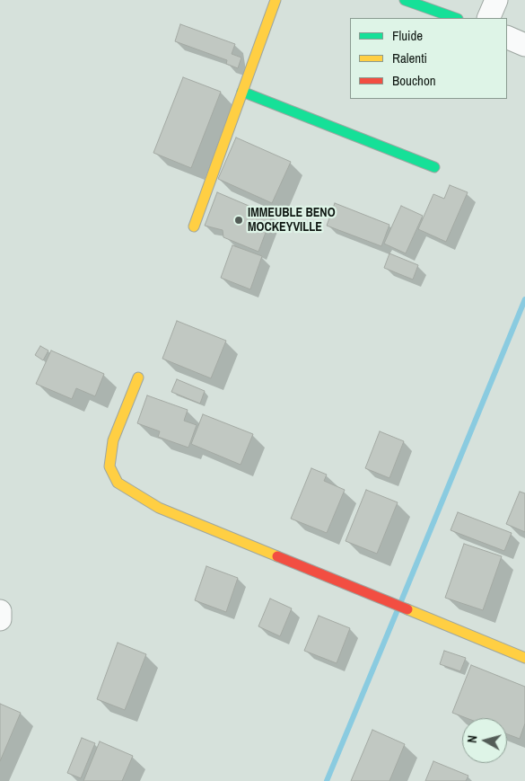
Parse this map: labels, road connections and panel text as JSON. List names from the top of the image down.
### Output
{
  "places": ["IMMEUBLE BENO MOCKEYVILLE"],
  "legend": ["Fluide", "Ralenti", "Bouchon"],
  "north": "left"
}
